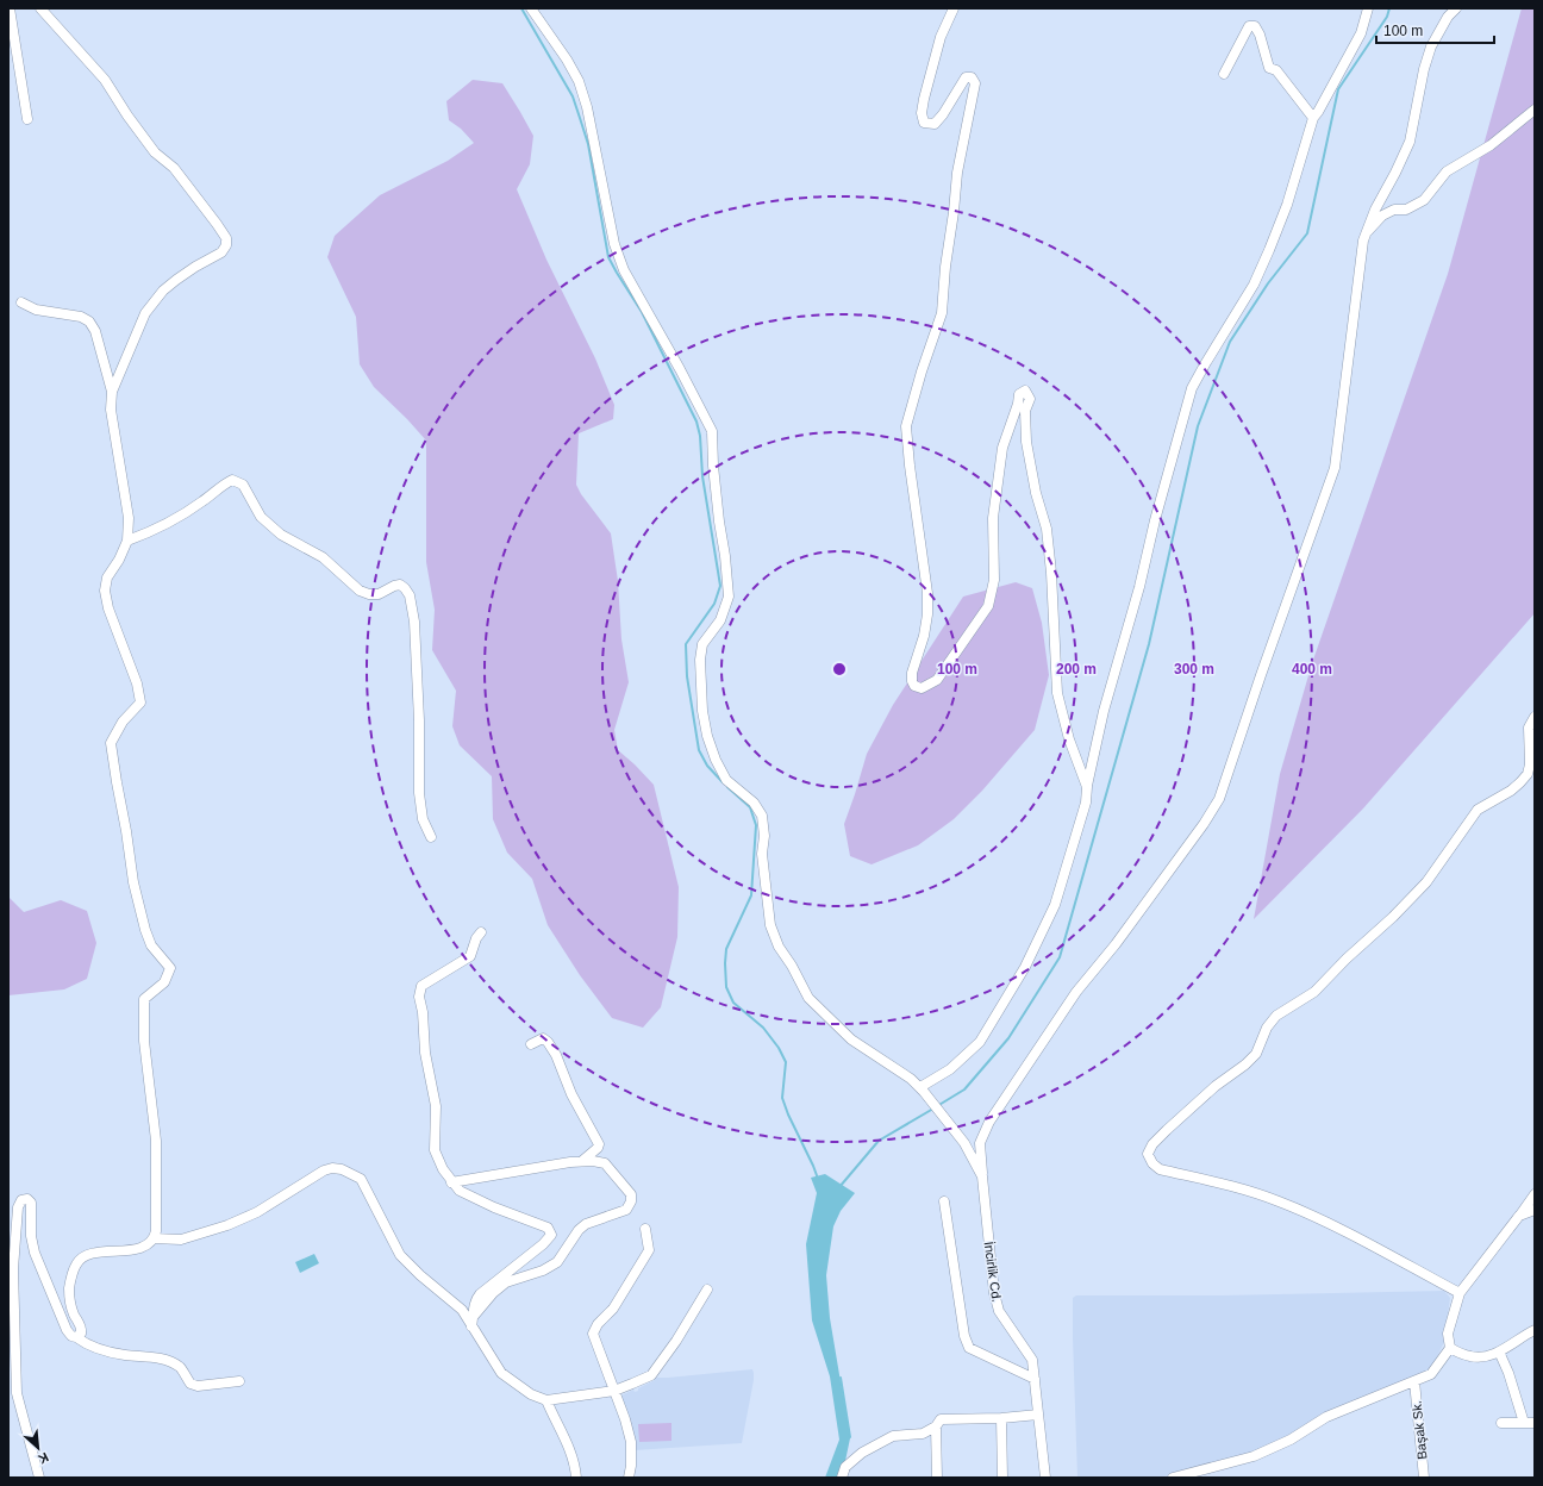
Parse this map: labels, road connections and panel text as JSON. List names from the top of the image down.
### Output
{
  "streets": {
    "street": ["İncirlik Cd.", "Başak Sk."]
  },
  "scale_bar": "100 m",
  "north": "bottom right",
  "rings": [
    "100 m",
    "200 m",
    "300 m",
    "400 m"
  ]
}
